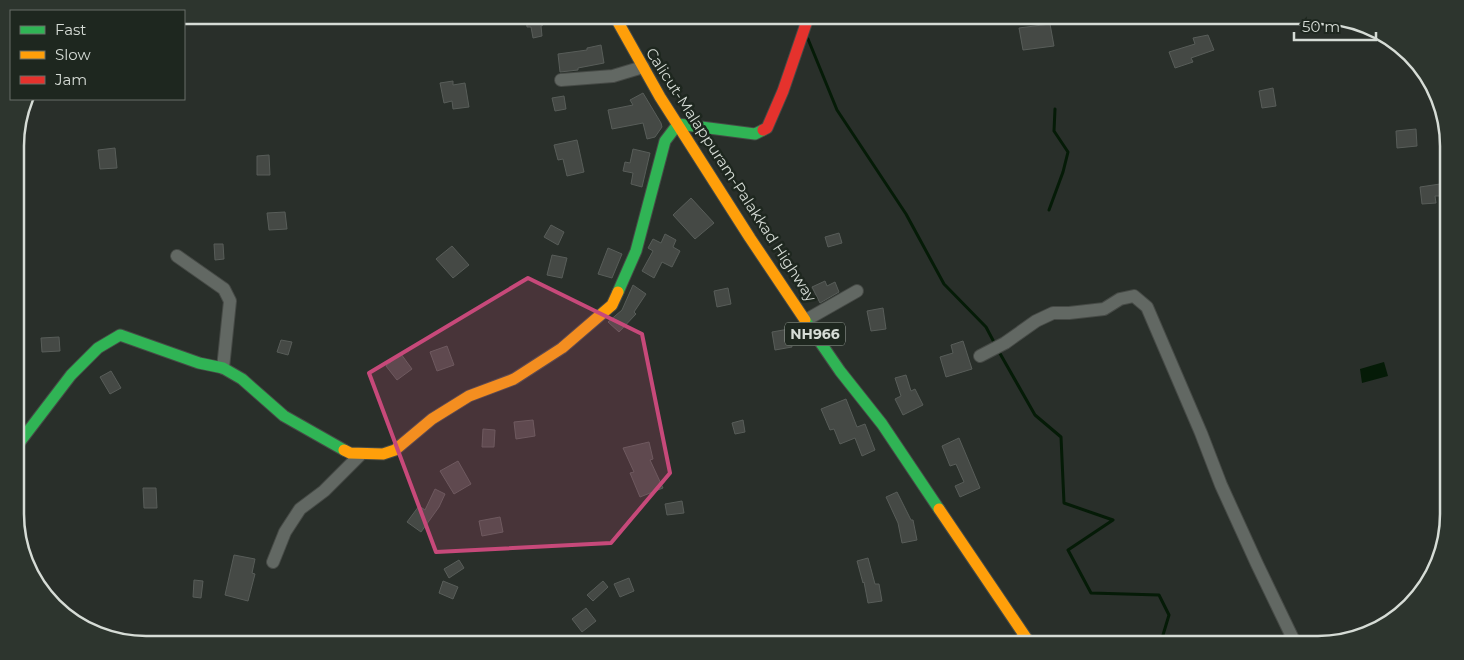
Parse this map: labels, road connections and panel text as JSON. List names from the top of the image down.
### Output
{
  "streets": {
    "main road": ["Calicut-Malappuram-Palakkad Highway", "NH966"]
  },
  "legend": ["Fast", "Slow", "Jam"],
  "scale_bar": "50 m"
}
